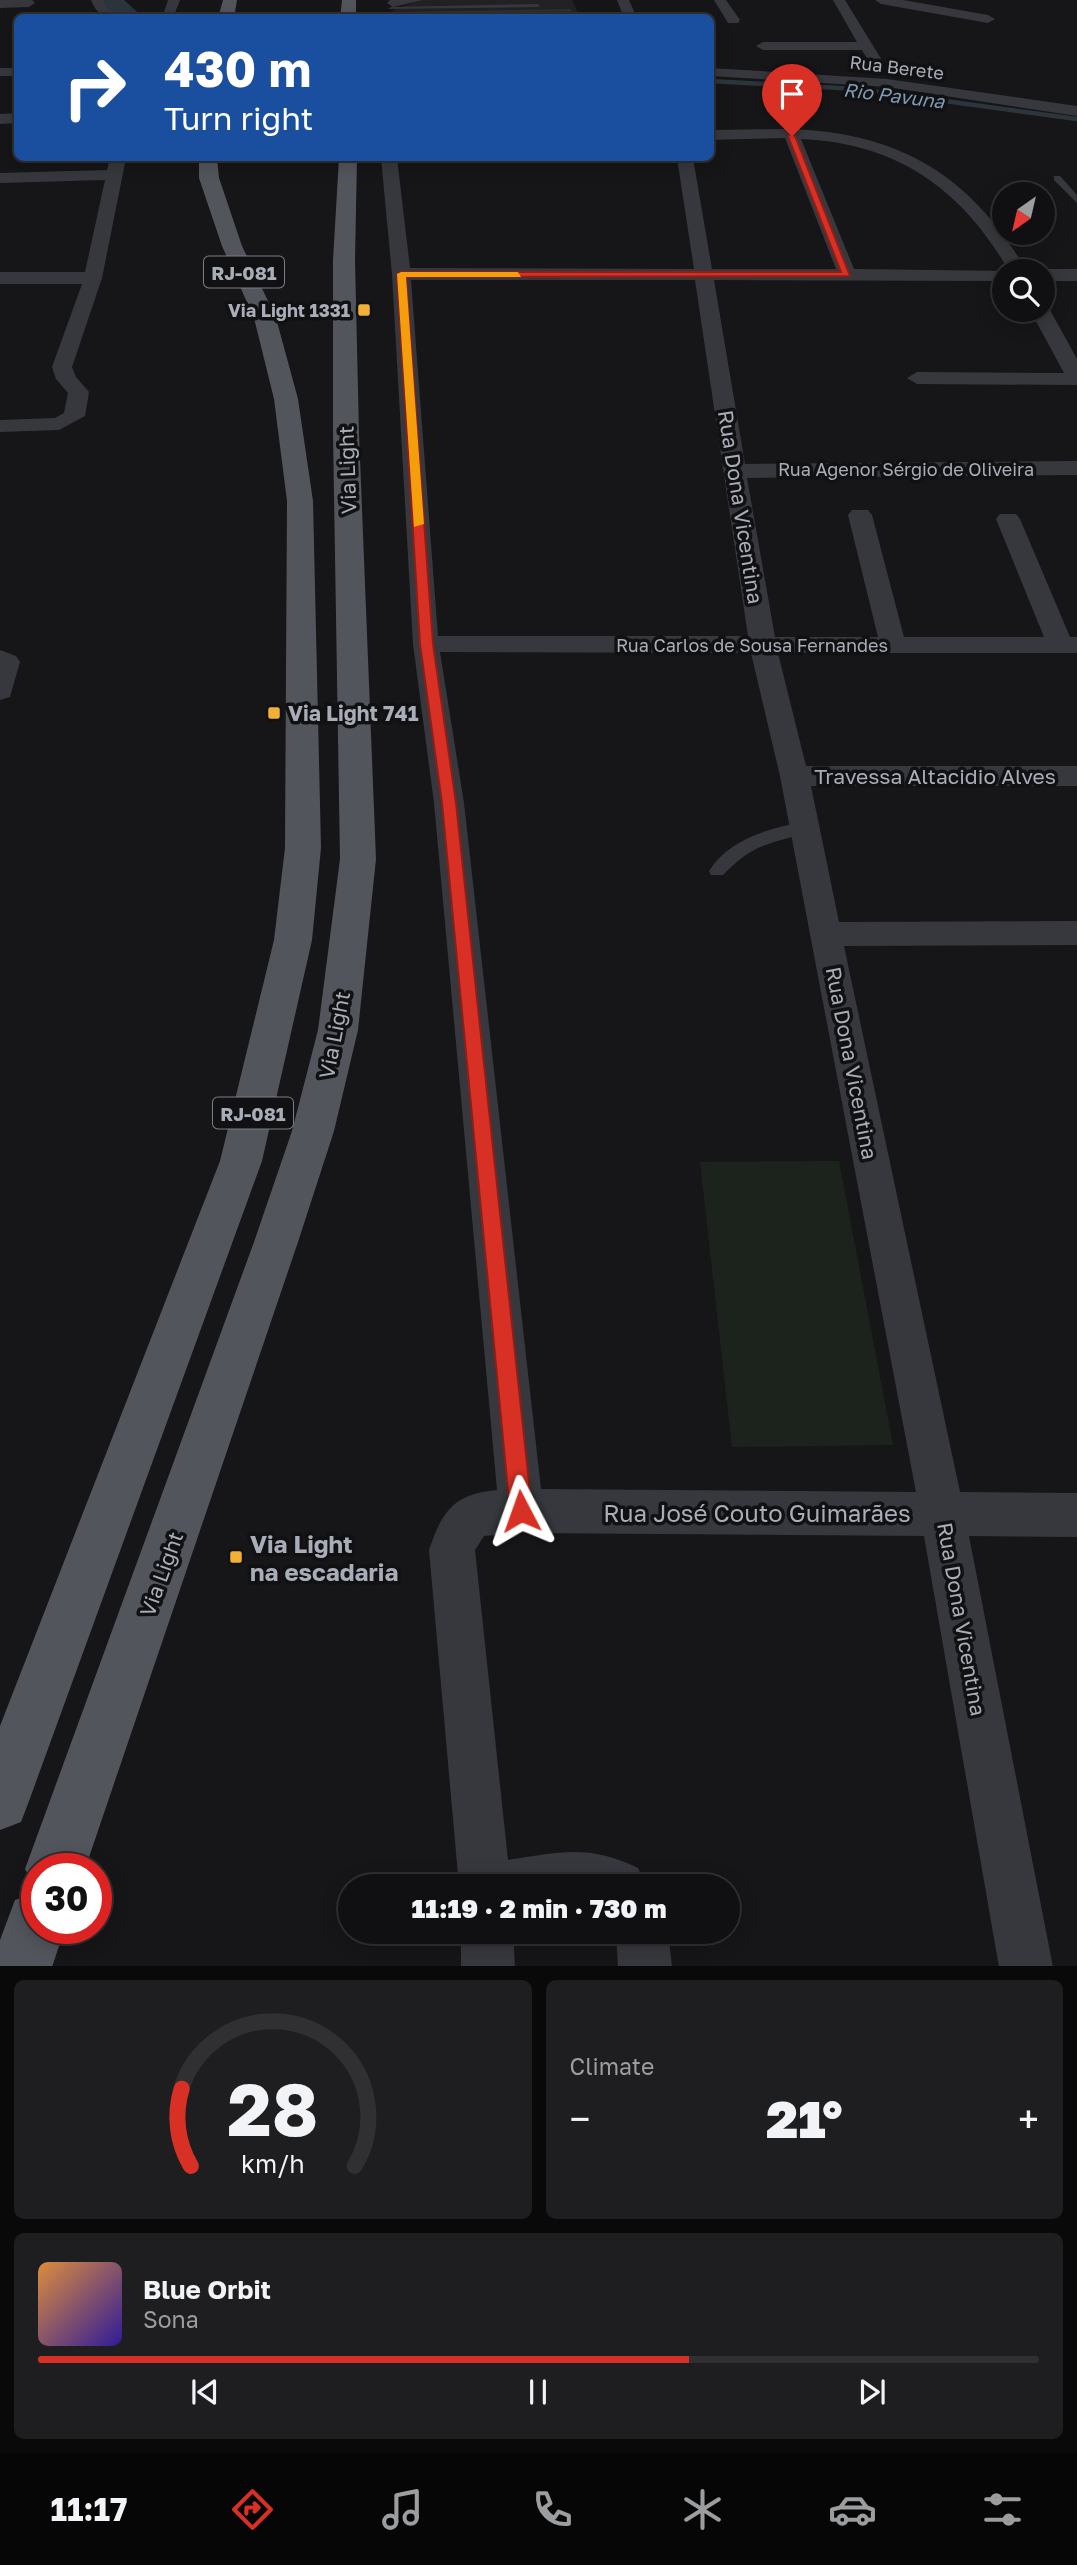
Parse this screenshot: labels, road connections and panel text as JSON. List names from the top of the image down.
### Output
{
  "streets": {
    "main road": ["RJ-081", "Via Light"],
    "street": [
      "Rua Berete",
      "Rua Agenor Sérgio de Oliveira",
      "Rua Dona Vicentina",
      "Rua Carlos de Sousa Fernandes",
      "Travessa Altacidio Alves",
      "Rua José Couto Guimarães"
    ]
  },
  "crossings": [
    ["Rua Agenor Sérgio de Oliveira", "Rua Dona Vicentina"],
    ["Rua Dona Vicentina", "Rua Carlos de Sousa Fernandes"],
    ["Rua Dona Vicentina", "Travessa Altacidio Alves"],
    ["Rua Dona Vicentina", "Rua José Couto Guimarães"]
  ],
  "water": ["Rio Pavuna"],
  "places": {
    "transit": ["Via Light 1331", "Via Light 741", "Via Light na escadaria"]
  },
  "north": "bottom left",
  "page": {
    "turn": ["430 m", "Turn right"],
    "limit": "30",
    "trip": "11:19 · 2 min · 730 m",
    "tile": "Climate",
    "heat": ["−", "21°", "+"],
    "song": ["Blue Orbit", "Sona"],
    "tabs": "11:17",
    "gauge": ["28", "km/h"]
  }
}
